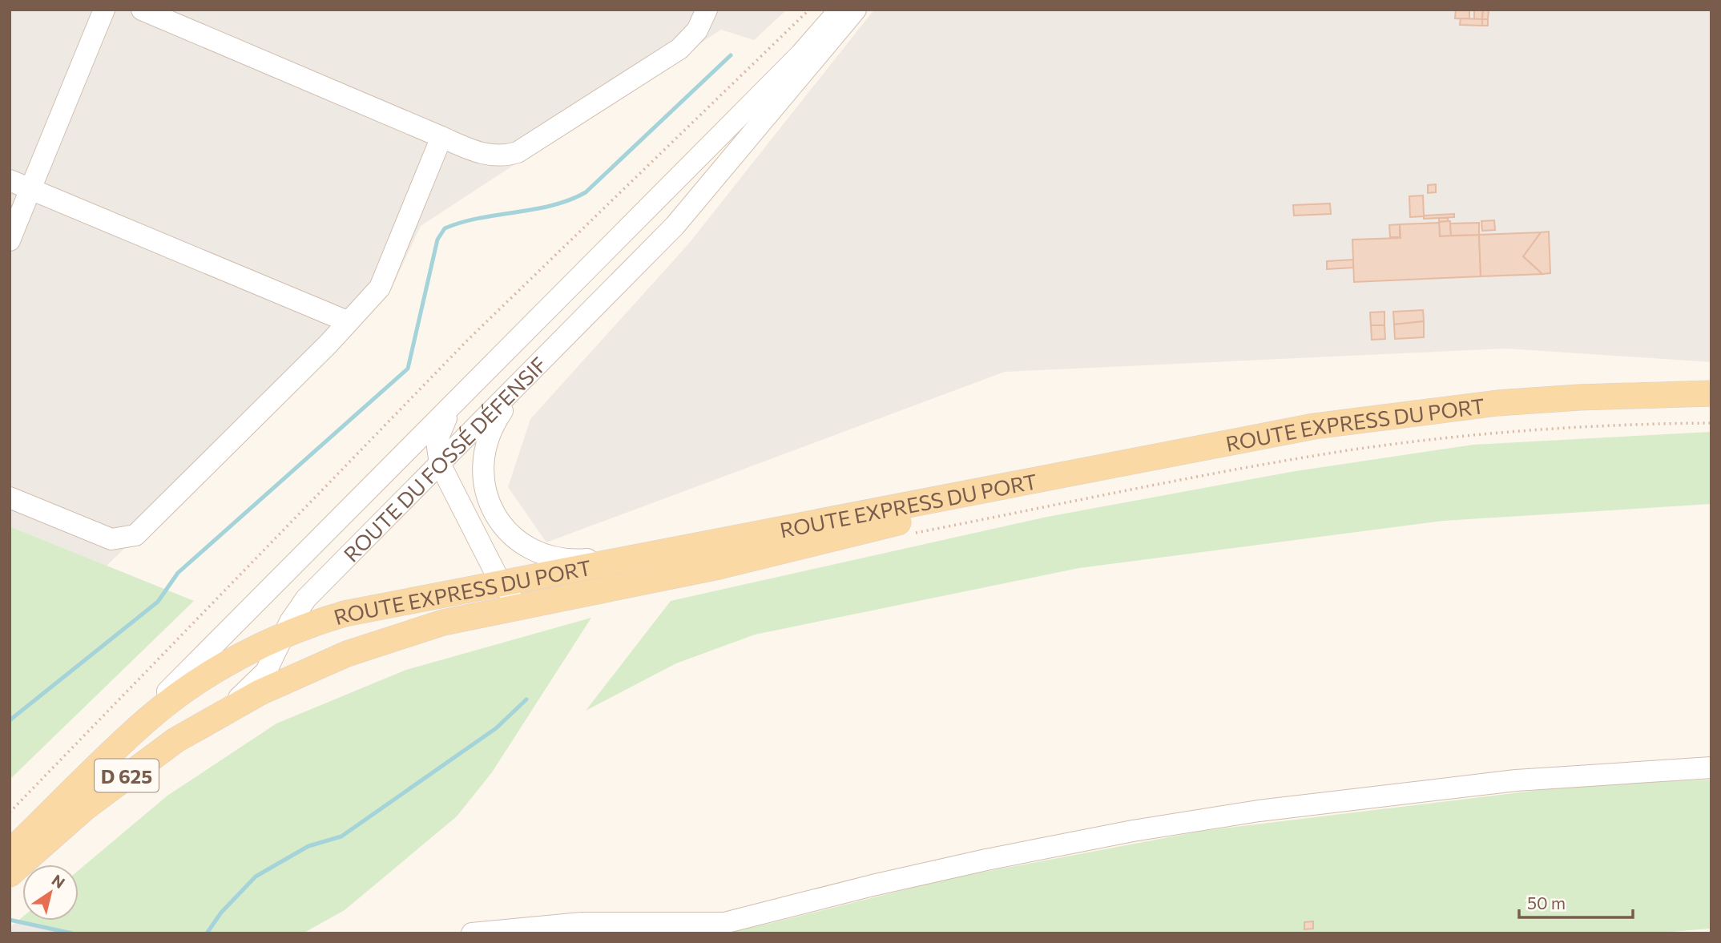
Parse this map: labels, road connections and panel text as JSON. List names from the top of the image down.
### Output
{
  "streets": {
    "main road": ["ROUTE EXPRESS DU PORT", "ROUTE DU FOSSÉ DÉFENSIF", "D 625"]
  },
  "crossings": [
    ["ROUTE EXPRESS DU PORT", "ROUTE DU FOSSÉ DÉFENSIF"]
  ],
  "scale_bar": "50 m",
  "north": "top right"
}
